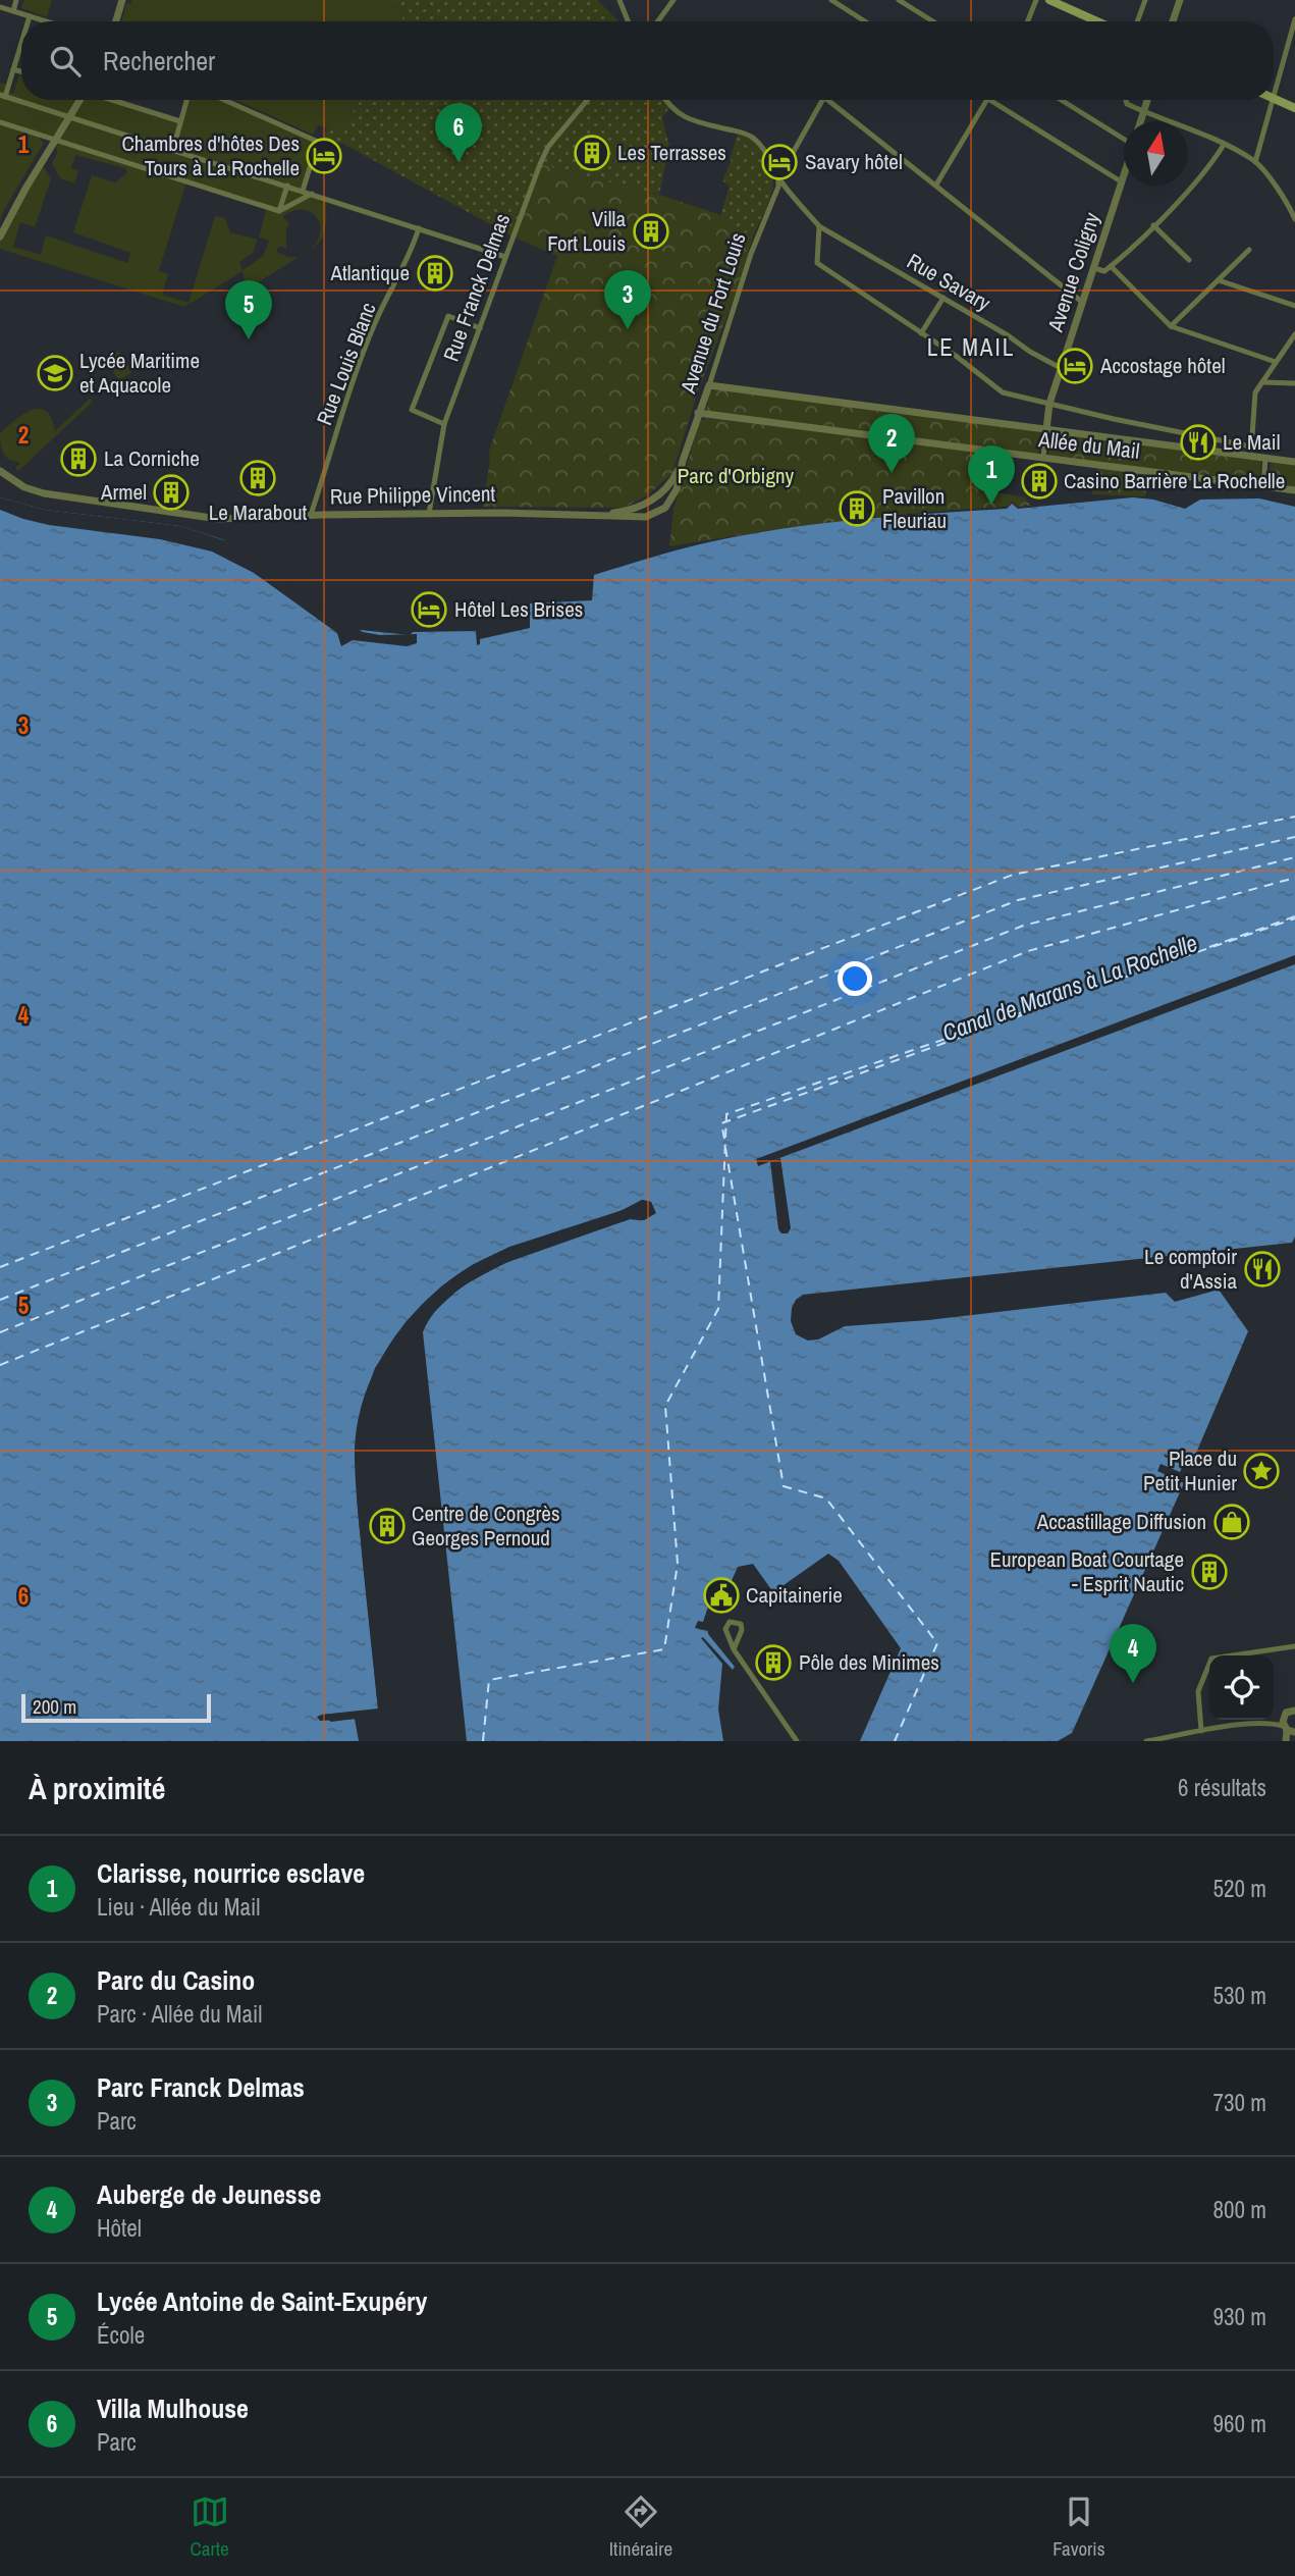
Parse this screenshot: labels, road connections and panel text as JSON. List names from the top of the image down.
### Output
{
  "streets": {
    "street": [
      "Avenue Coligny",
      "Rue Savary",
      "Rue Franck Delmas",
      "Avenue du Fort Louis",
      "Rue Louis Blanc",
      "Allée du Mail",
      "Rue Philippe Vincent"
    ]
  },
  "crossings": [
    ["Avenue Coligny", "Rue Savary"],
    ["Avenue Coligny", "Allée du Mail"],
    ["Rue Savary", "Avenue du Fort Louis"],
    ["Rue Franck Delmas", "Rue Philippe Vincent"],
    ["Avenue du Fort Louis", "Allée du Mail"],
    ["Avenue du Fort Louis", "Rue Philippe Vincent"],
    ["Rue Louis Blanc", "Rue Philippe Vincent"]
  ],
  "districts": ["LE MAIL"],
  "water": ["Canal de Marans à La Rochelle"],
  "parks": ["Parc d'Orbigny"],
  "places": {
    "building": [
      "Les Terrasses",
      "Villa Fort Louis",
      "Atlantique",
      "La Corniche",
      "Le Marabout",
      "Casino Barrière La Rochelle",
      "Armel",
      "Pavillon Fleuriau",
      "Centre de Congrès Georges Pernoud",
      "European Boat Courtage - Esprit Nautic",
      "Pôle des Minimes"
    ],
    "hotel": [
      "Chambres d'hôtes Des Tours à La Rochelle",
      "Savary hôtel",
      "Accostage hôtel",
      "Hôtel Les Brises"
    ],
    "school or university": ["Lycée Maritime et Aquacole"],
    "restaurant": ["Le Mail", "Le comptoir d'Assia"],
    "place": ["Place du Petit Hunier"],
    "shop": ["Accastillage Diffusion"],
    "public building": ["Capitainerie"]
  },
  "scale_bar": "200 m",
  "north": "top",
  "page": {
    "search": "Rechercher",
    "pins": [
      "6",
      "3",
      "5",
      "2",
      "1",
      "4"
    ],
    "scale": "200 m",
    "heading": ["À proximité", "6 résultats"],
    "list": [
      {
        "mark": "1",
        "name": "Clarisse, nourrice esclave",
        "note": "Lieu · Allée du Mail",
        "value": "520 m"
      },
      {
        "mark": "2",
        "name": "Parc du Casino",
        "note": "Parc · Allée du Mail",
        "value": "530 m"
      },
      {
        "mark": "3",
        "name": "Parc Franck Delmas",
        "note": "Parc",
        "value": "730 m"
      },
      {
        "mark": "4",
        "name": "Auberge de Jeunesse",
        "note": "Hôtel",
        "value": "800 m"
      },
      {
        "mark": "5",
        "name": "Lycée Antoine de Saint-Exupéry",
        "note": "École",
        "value": "930 m"
      },
      {
        "mark": "6",
        "name": "Villa Mulhouse",
        "note": "Parc",
        "value": "960 m"
      }
    ],
    "nav": ["Carte", "Itinéraire", "Favoris"]
  },
  "grid": {
    "rows": [
      "1",
      "2",
      "3",
      "4",
      "5",
      "6"
    ]
  }
}
